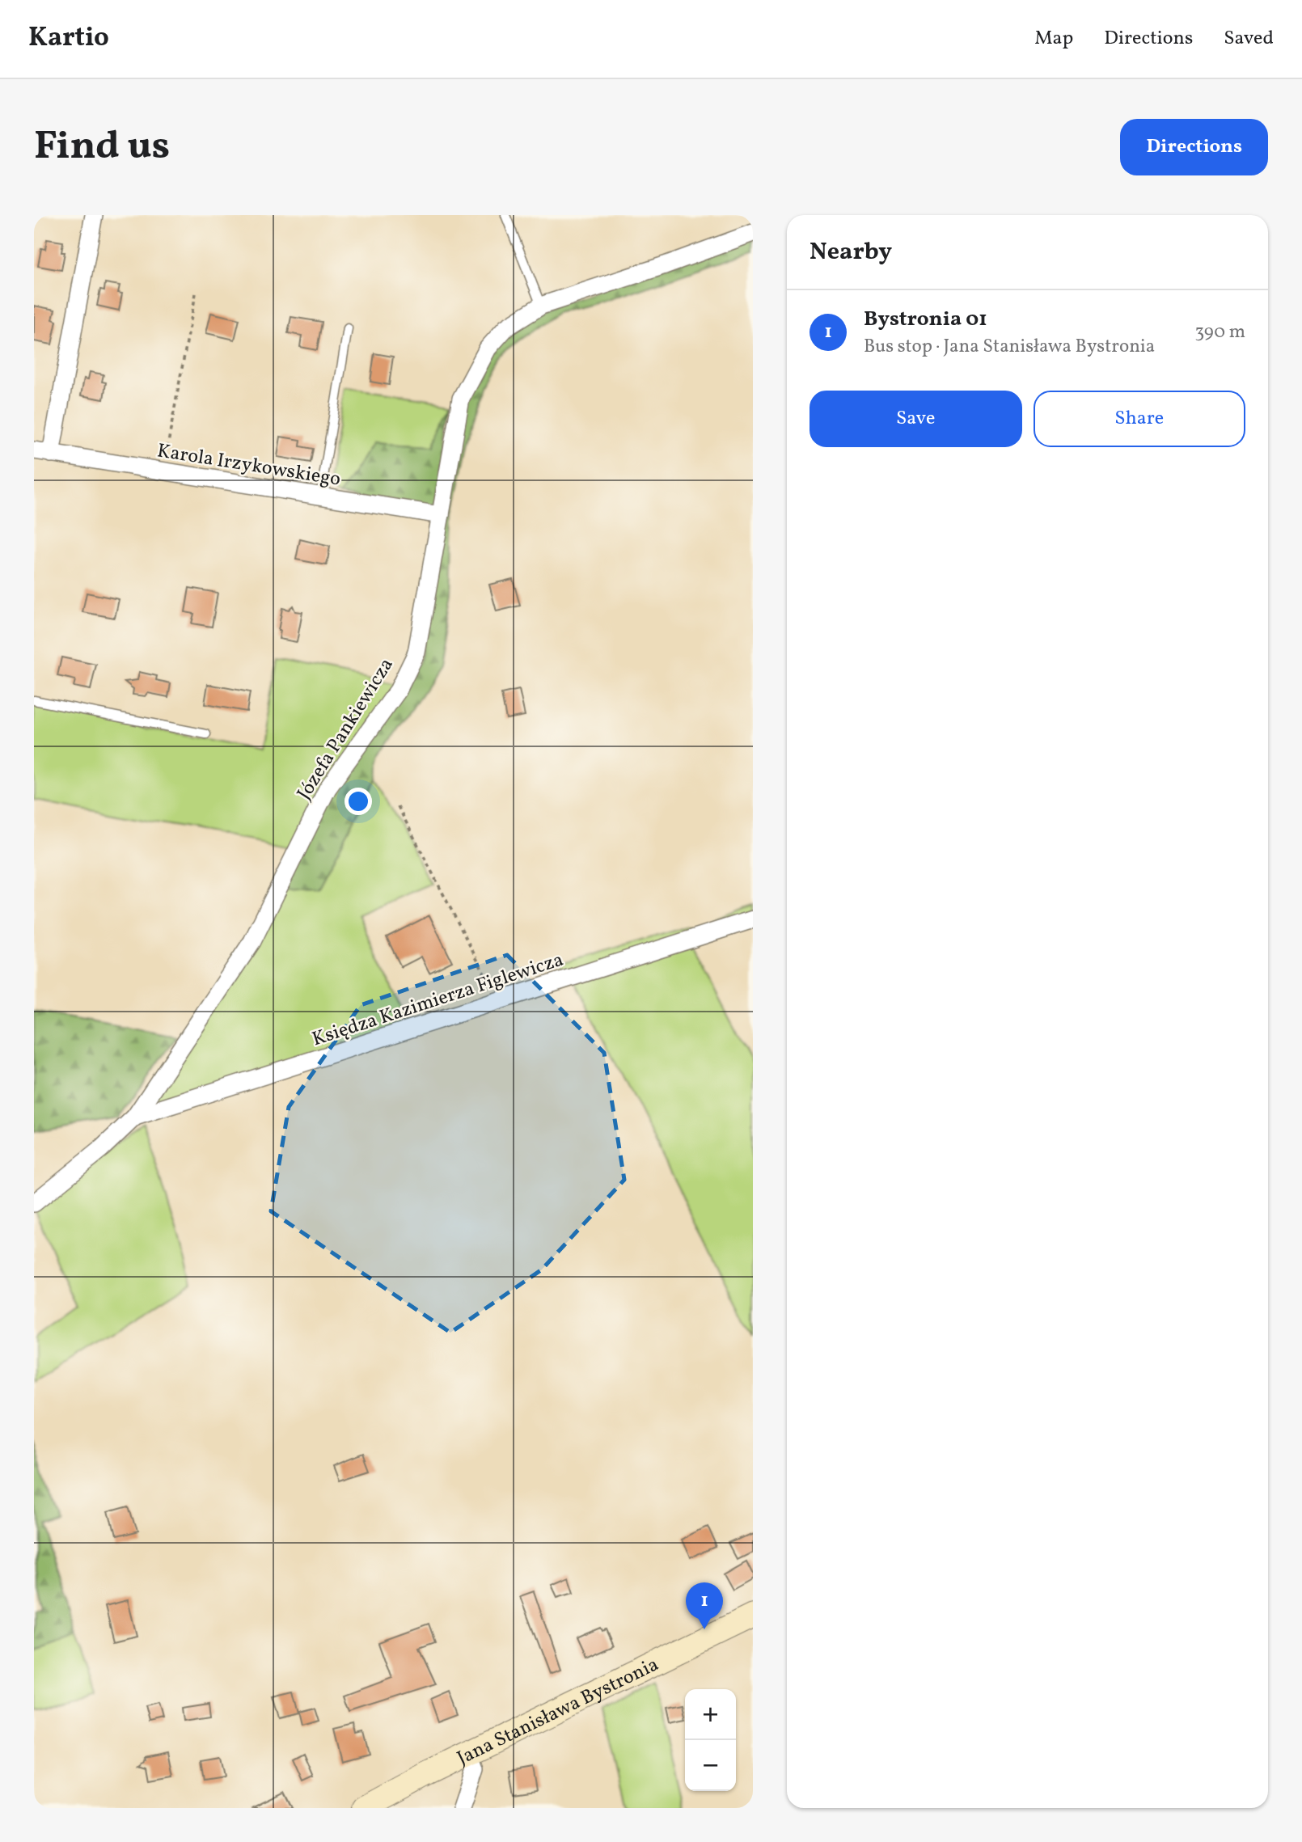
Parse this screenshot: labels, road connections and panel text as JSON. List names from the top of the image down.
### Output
{
  "streets": {
    "street": [
      "Karola Irzykowskiego",
      "Józefa Pankiewicza",
      "Księdza Kazimierza Figlewicza",
      "Jana Stanisława Bystronia"
    ]
  },
  "crossings": [
    ["Karola Irzykowskiego", "Józefa Pankiewicza"],
    ["Józefa Pankiewicza", "Księdza Kazimierza Figlewicza"]
  ],
  "page": {
    "header": "Kartio",
    "nav": ["Map", "Directions", "Saved"],
    "buttons": [
      "Directions",
      ["Save", "Share"]
    ],
    "title": "Find us",
    "heading": "Nearby",
    "list": [
      {
        "mark": "1",
        "name": "Bystronia 01",
        "note": "Bus stop · Jana Stanisława Bystronia",
        "value": "390 m"
      }
    ],
    "pins": "1",
    "map_buttons": ["+", "−"]
  }
}
